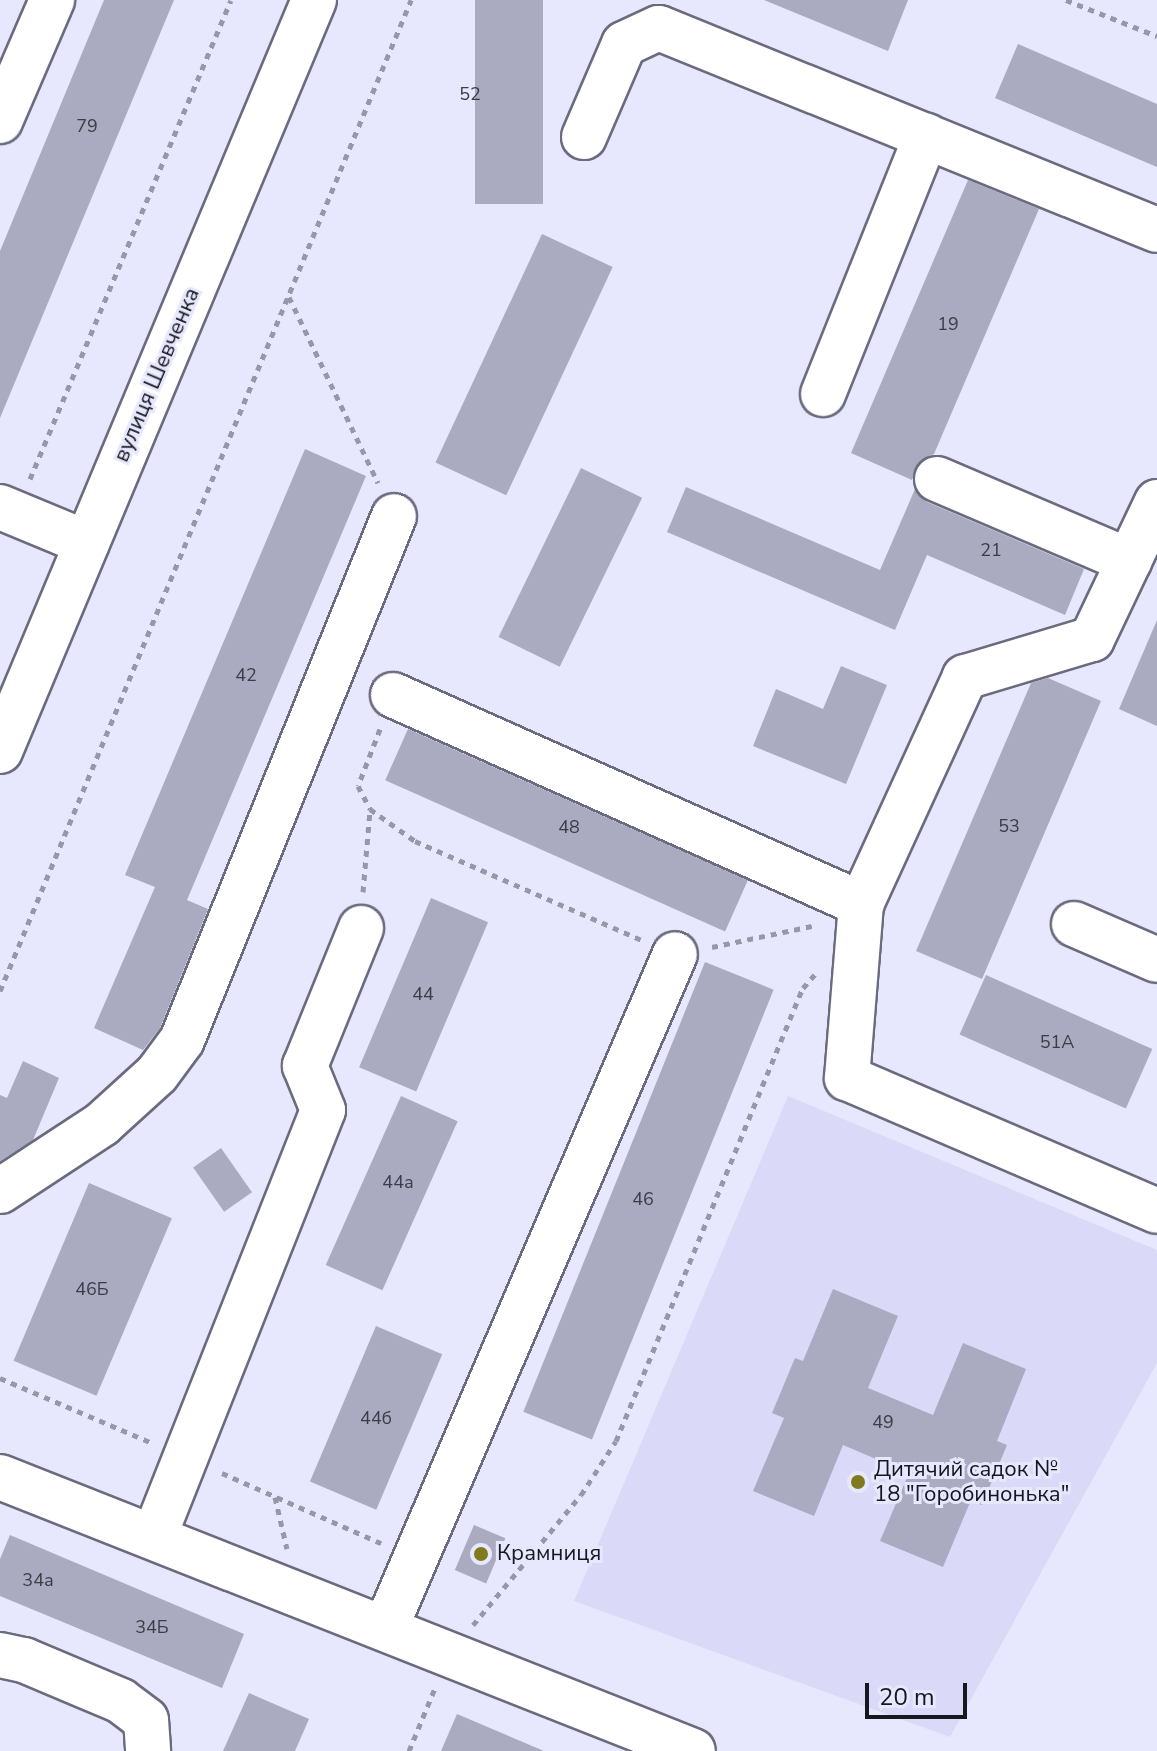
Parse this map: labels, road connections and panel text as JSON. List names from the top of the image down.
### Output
{
  "streets": {
    "street": ["вулиця Шевченка"]
  },
  "places": ["Дитячий садок № 18 \"Горобинонька\"", "Крамниця"],
  "house_numbers": [
    "52",
    "79",
    "19",
    "21",
    "42",
    "53",
    "48",
    "44",
    "51А",
    "44а",
    "46",
    "46Б",
    "44б",
    "49",
    "34а",
    "34Б"
  ],
  "scale_bar": "20 m"
}
